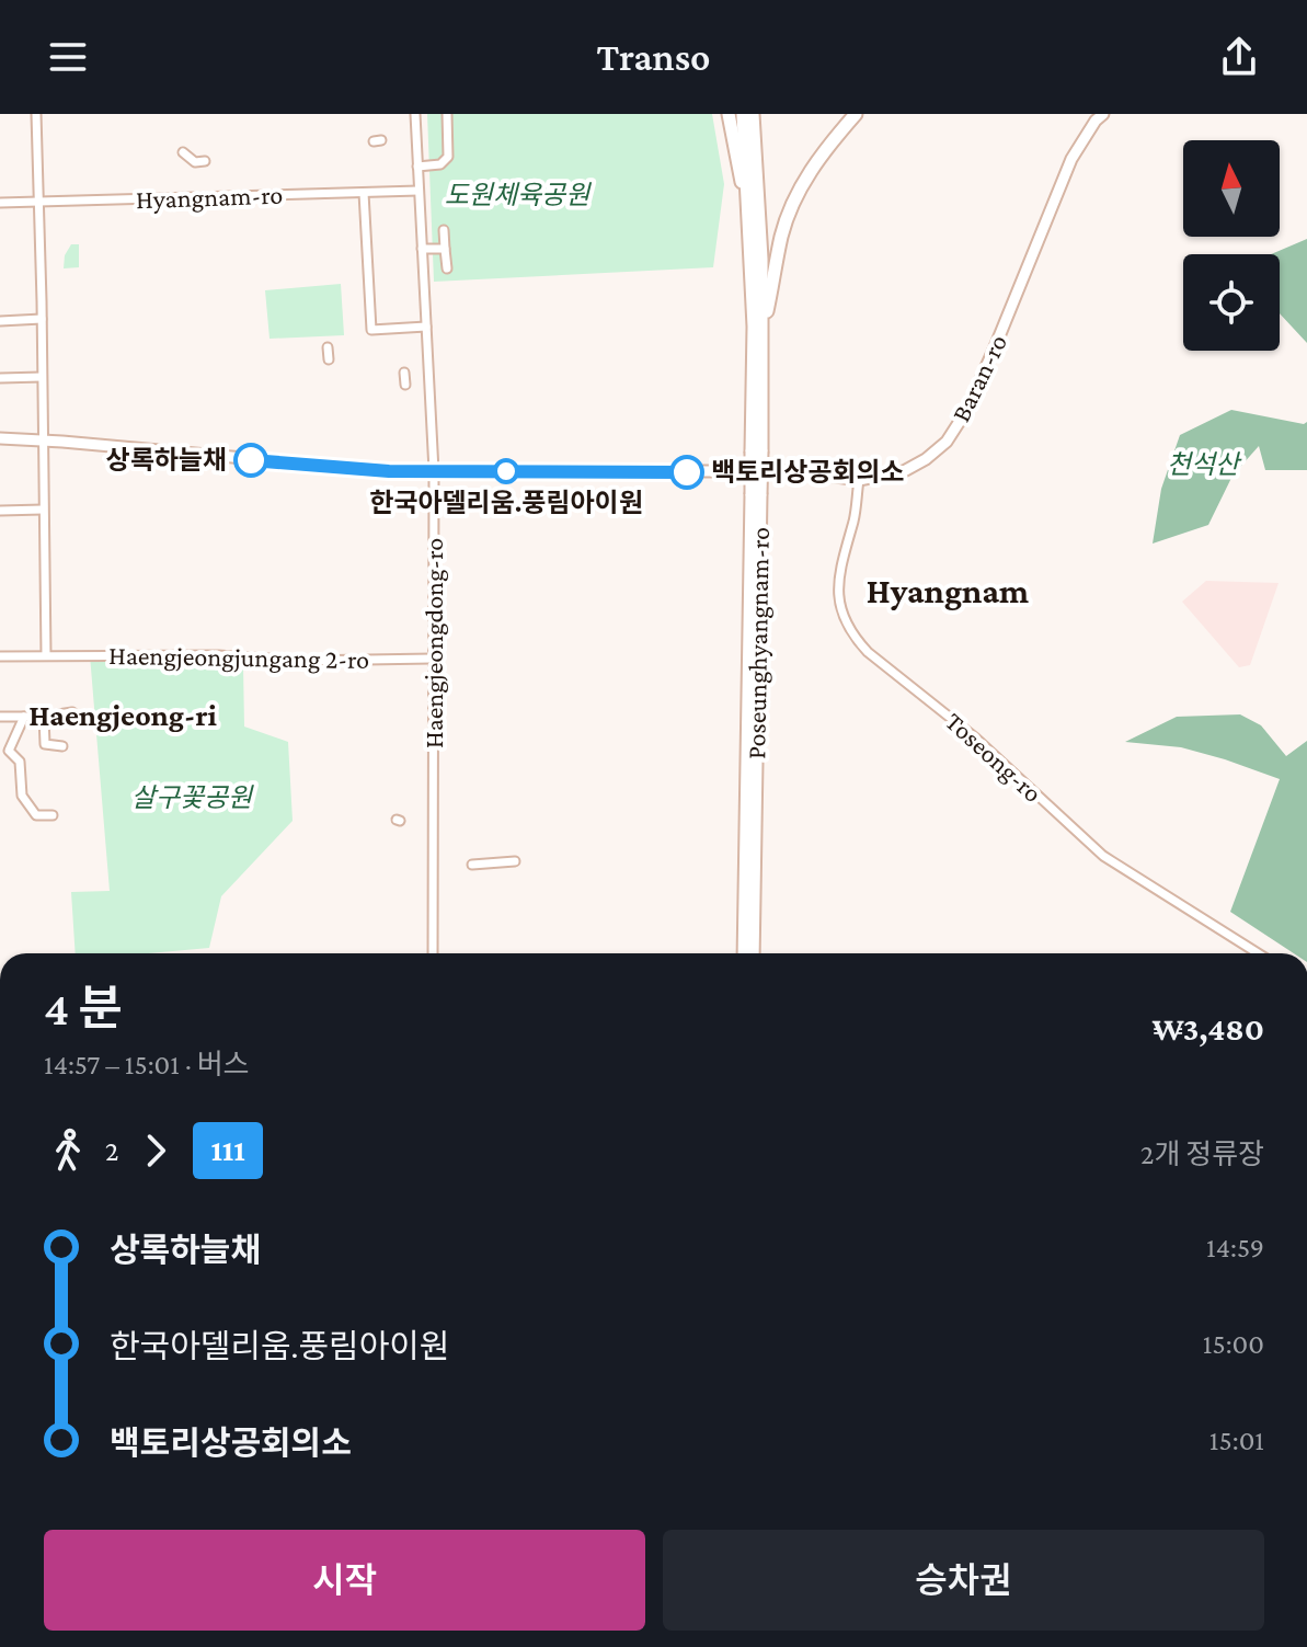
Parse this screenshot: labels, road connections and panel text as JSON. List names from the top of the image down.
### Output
{
  "streets": {
    "highway": ["Poseunghyangnam-ro"],
    "main road": ["Baran-ro"],
    "street": [
      "Hyangnam-ro",
      "Haengjeongdong-ro",
      "Haengjeongjungang 2-ro",
      "Toseong-ro"
    ]
  },
  "crossings": [
    ["Hyangnam-ro", "Haengjeongdong-ro"],
    ["Baran-ro", "Haengjeongdong-ro"],
    ["Baran-ro", "Toseong-ro"],
    ["Haengjeongdong-ro", "Haengjeongjungang 2-ro"]
  ],
  "districts": ["Hyangnam", "Haengjeong-ri"],
  "parks": ["도원체육공원", "천석산", "살구꽃공원"],
  "places": ["상록하늘채", "한국아델리움.풍림아이원", "백토리상공회의소"],
  "lines": ["bus line 111"],
  "north": "top",
  "page": {
    "header": "Transo",
    "heading": ["4 분", "14:57 – 15:01 · 버스", "₩3,480"],
    "legs": ["2", "111", "2개 정류장"],
    "list": [
      {
        "name": "상록하늘채",
        "value": "14:59"
      },
      {
        "name": "한국아델리움.풍림아이원",
        "value": "15:00"
      },
      {
        "name": "백토리상공회의소",
        "value": "15:01"
      }
    ],
    "buttons": ["시작", "승차권"]
  }
}
